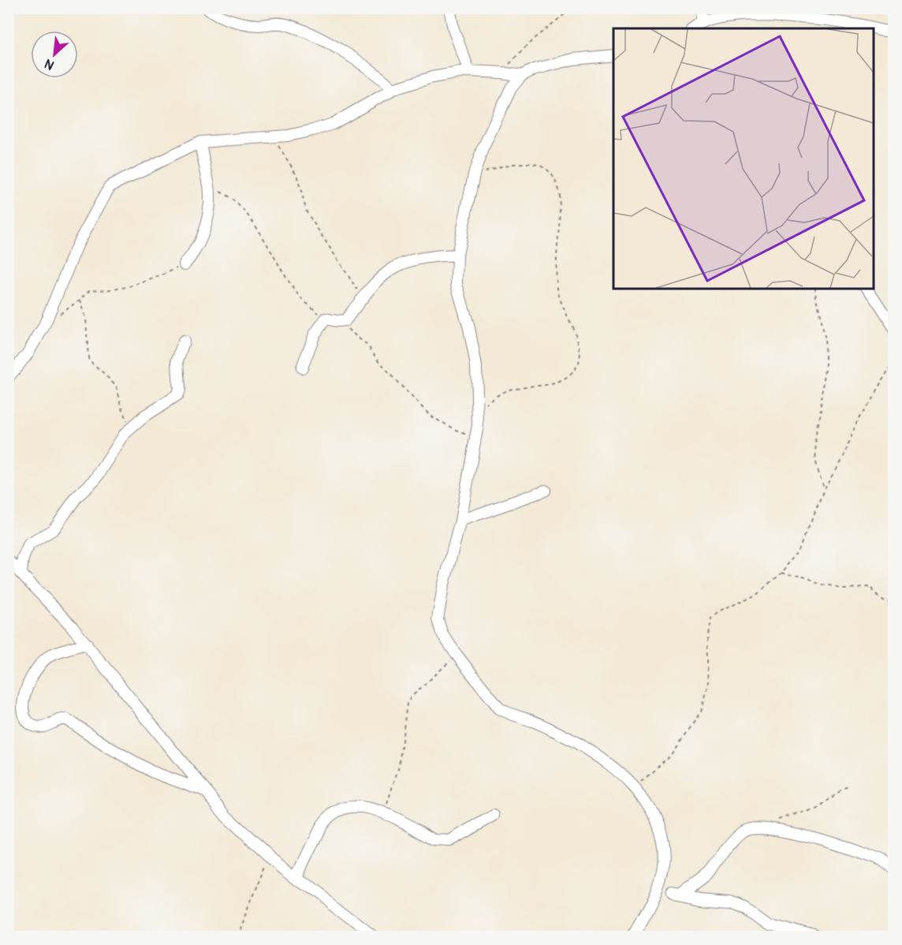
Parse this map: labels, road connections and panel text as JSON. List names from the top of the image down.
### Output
{
  "north": "bottom left"
}
